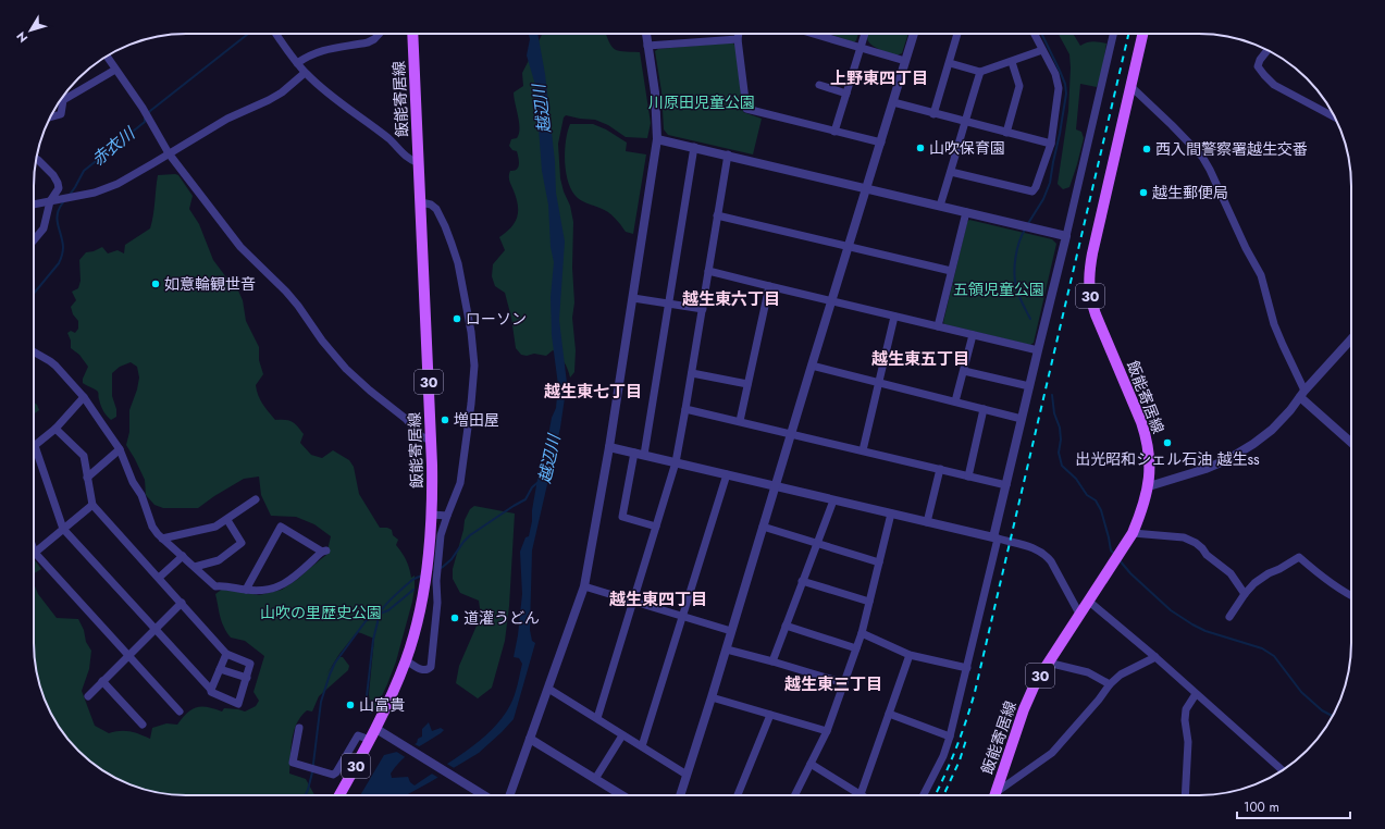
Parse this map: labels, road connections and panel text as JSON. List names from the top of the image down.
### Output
{
  "streets": {
    "main road": ["飯能寄居線", "30"]
  },
  "districts": [
    "上野東四丁目",
    "越生東六丁目",
    "越生東五丁目",
    "越生東七丁目",
    "越生東四丁目",
    "越生東三丁目"
  ],
  "water": ["越辺川", "赤衣川"],
  "parks": ["川原田児童公園", "五領児童公園", "山吹の里歴史公園"],
  "places": [
    "山吹保育園",
    "西入間警察署越生交番",
    "越生郵便局",
    "如意輪観世音",
    "ローソン",
    "増田屋",
    "出光昭和シェル石油 越生ss",
    "道灌うどん",
    "山富貴"
  ],
  "scale_bar": "100 m",
  "north": "bottom left"
}
